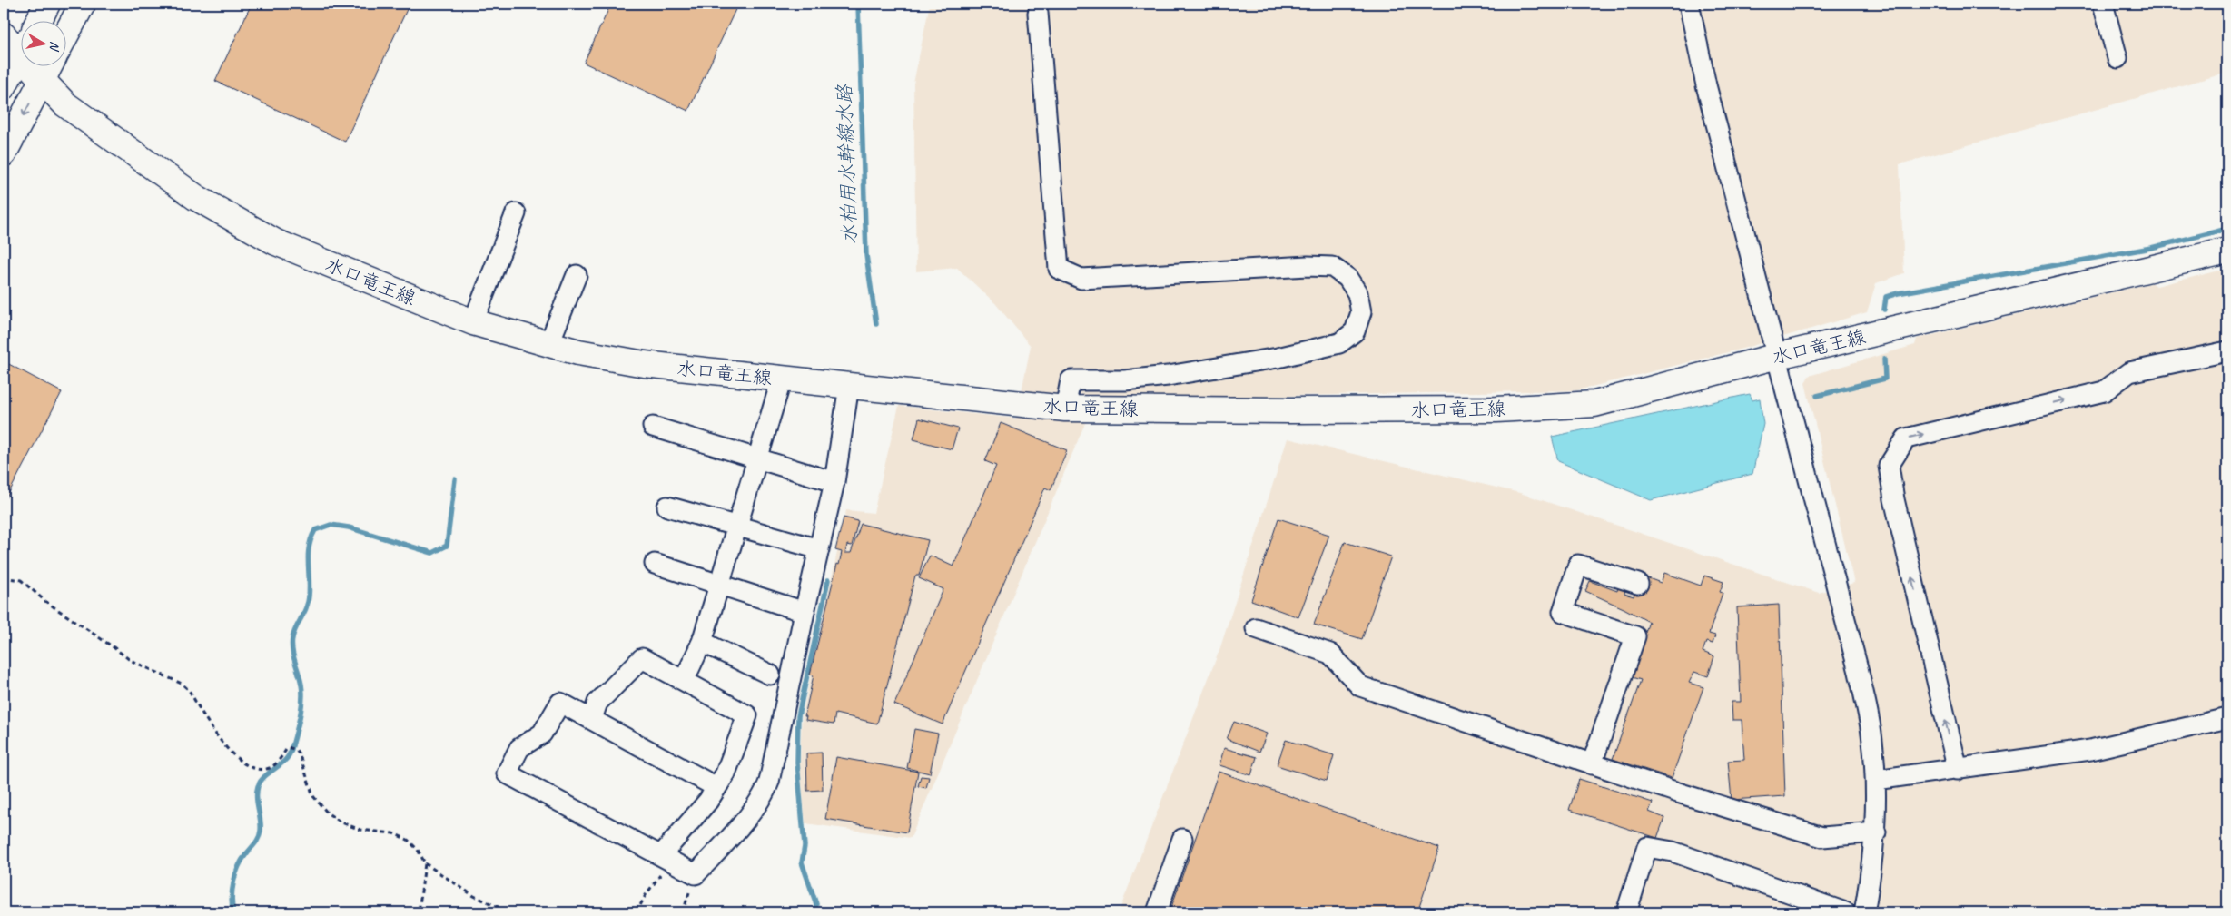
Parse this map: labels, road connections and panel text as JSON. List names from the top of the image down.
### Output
{
  "streets": {
    "main road": ["水口竜王線"]
  },
  "water": ["水柏用水幹線水路"],
  "north": "right"
}
